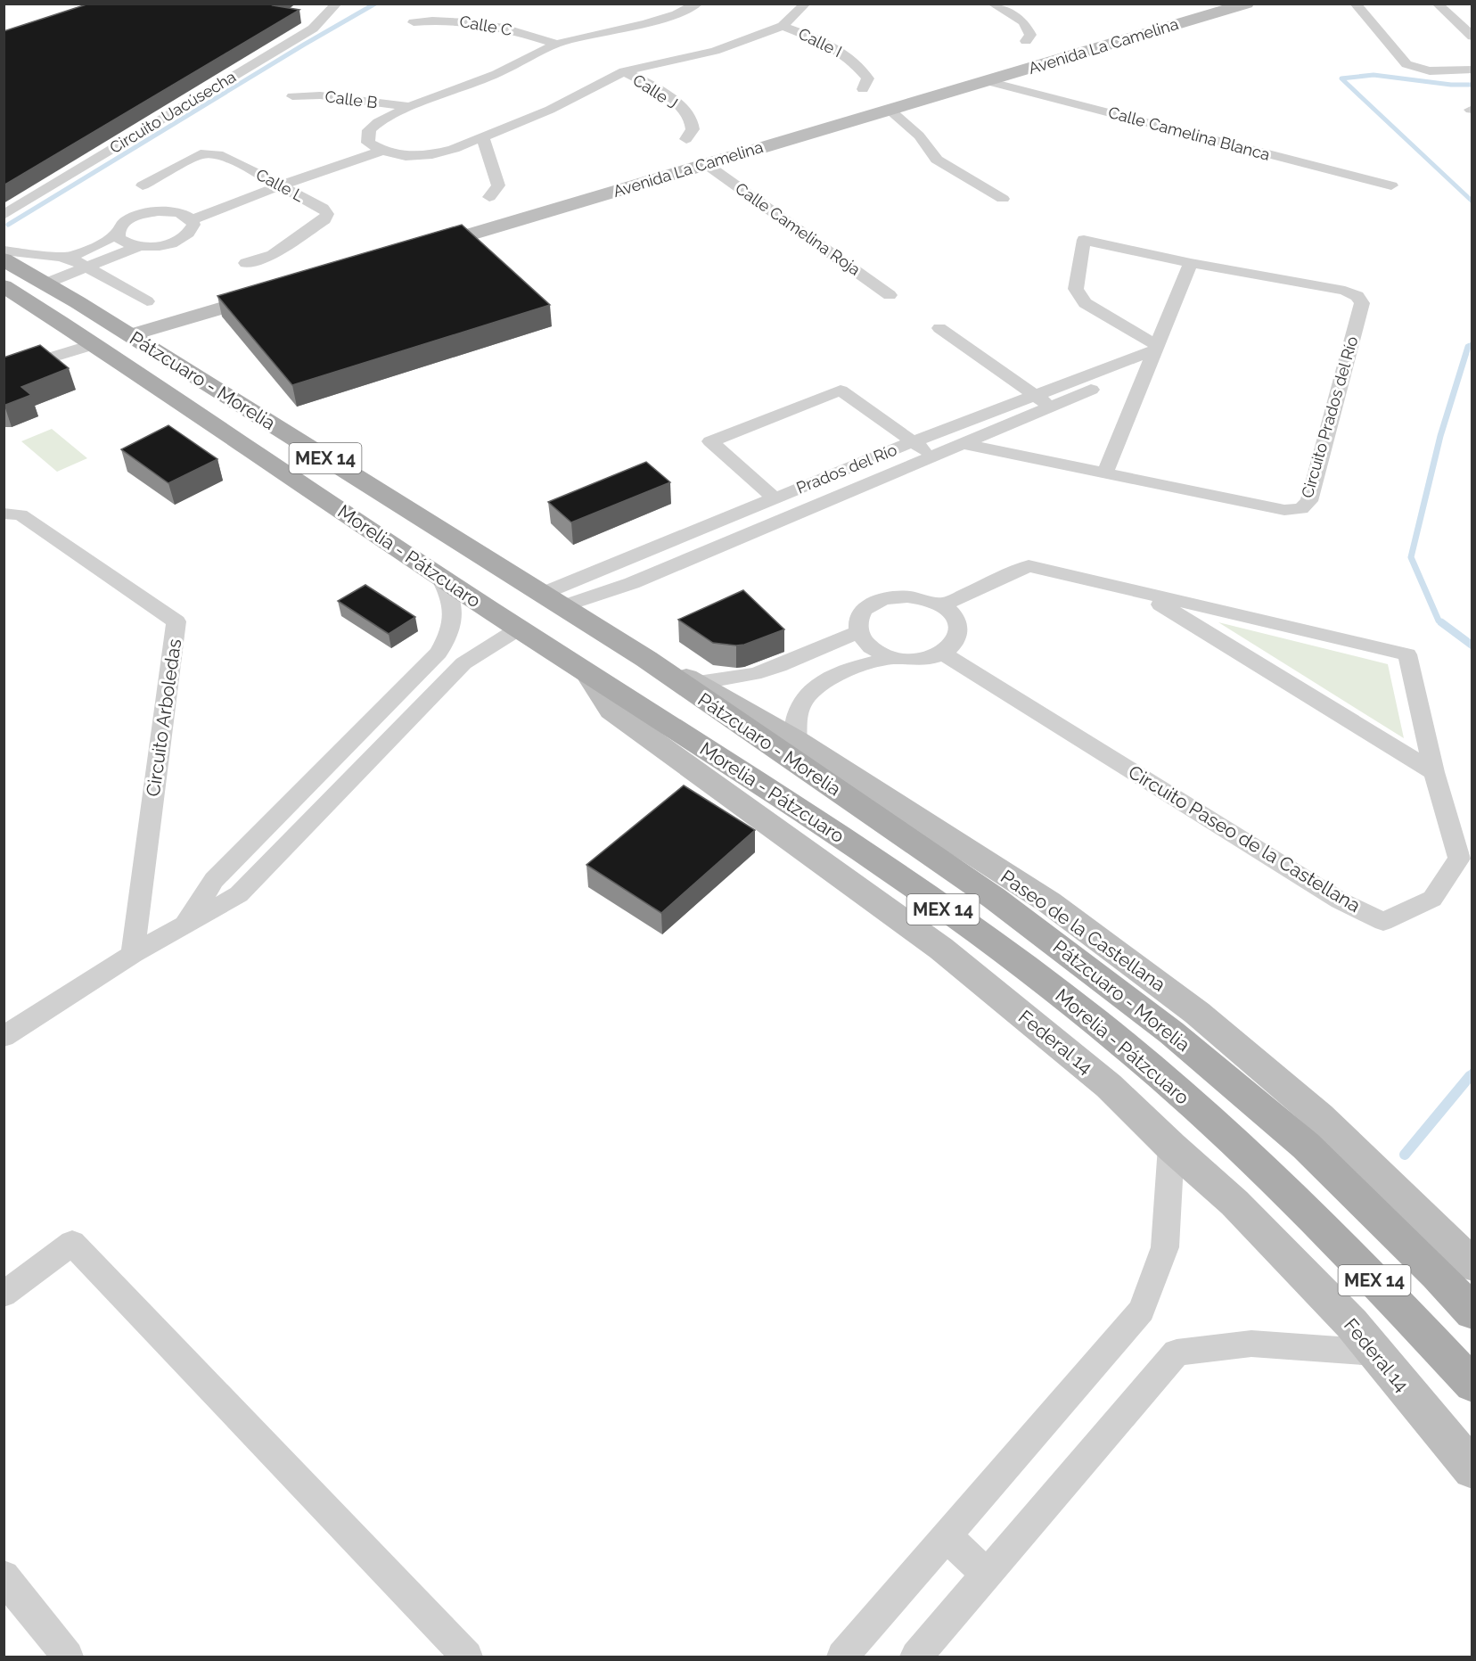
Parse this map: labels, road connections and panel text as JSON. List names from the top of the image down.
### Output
{
  "streets": {
    "main road": ["Pátzcuaro - Morelia", "MEX 14", "Morelia - Pátzcuaro"],
    "street": [
      "Calle C",
      "Calle I",
      "Avenida La Camelina",
      "Calle J",
      "Calle B",
      "Circuito Uacúsecha",
      "Calle Camelina Blanca",
      "Calle L",
      "Calle Camelina Roja",
      "Circuito Prados del Río",
      "Prados del Río",
      "Circuito Arboledas",
      "Circuito Paseo de la Castellana",
      "Paseo de la Castellana",
      "Federal 14"
    ]
  },
  "crossings": [
    ["Avenida La Camelina", "Calle Camelina Blanca"],
    ["Avenida La Camelina", "Calle Camelina Roja"],
    ["Pátzcuaro - Morelia", "Prados del Río"],
    ["Pátzcuaro - Morelia", "Paseo de la Castellana"],
    ["Circuito Prados del Río", "Prados del Río"],
    ["Morelia - Pátzcuaro", "Federal 14"]
  ]
}
